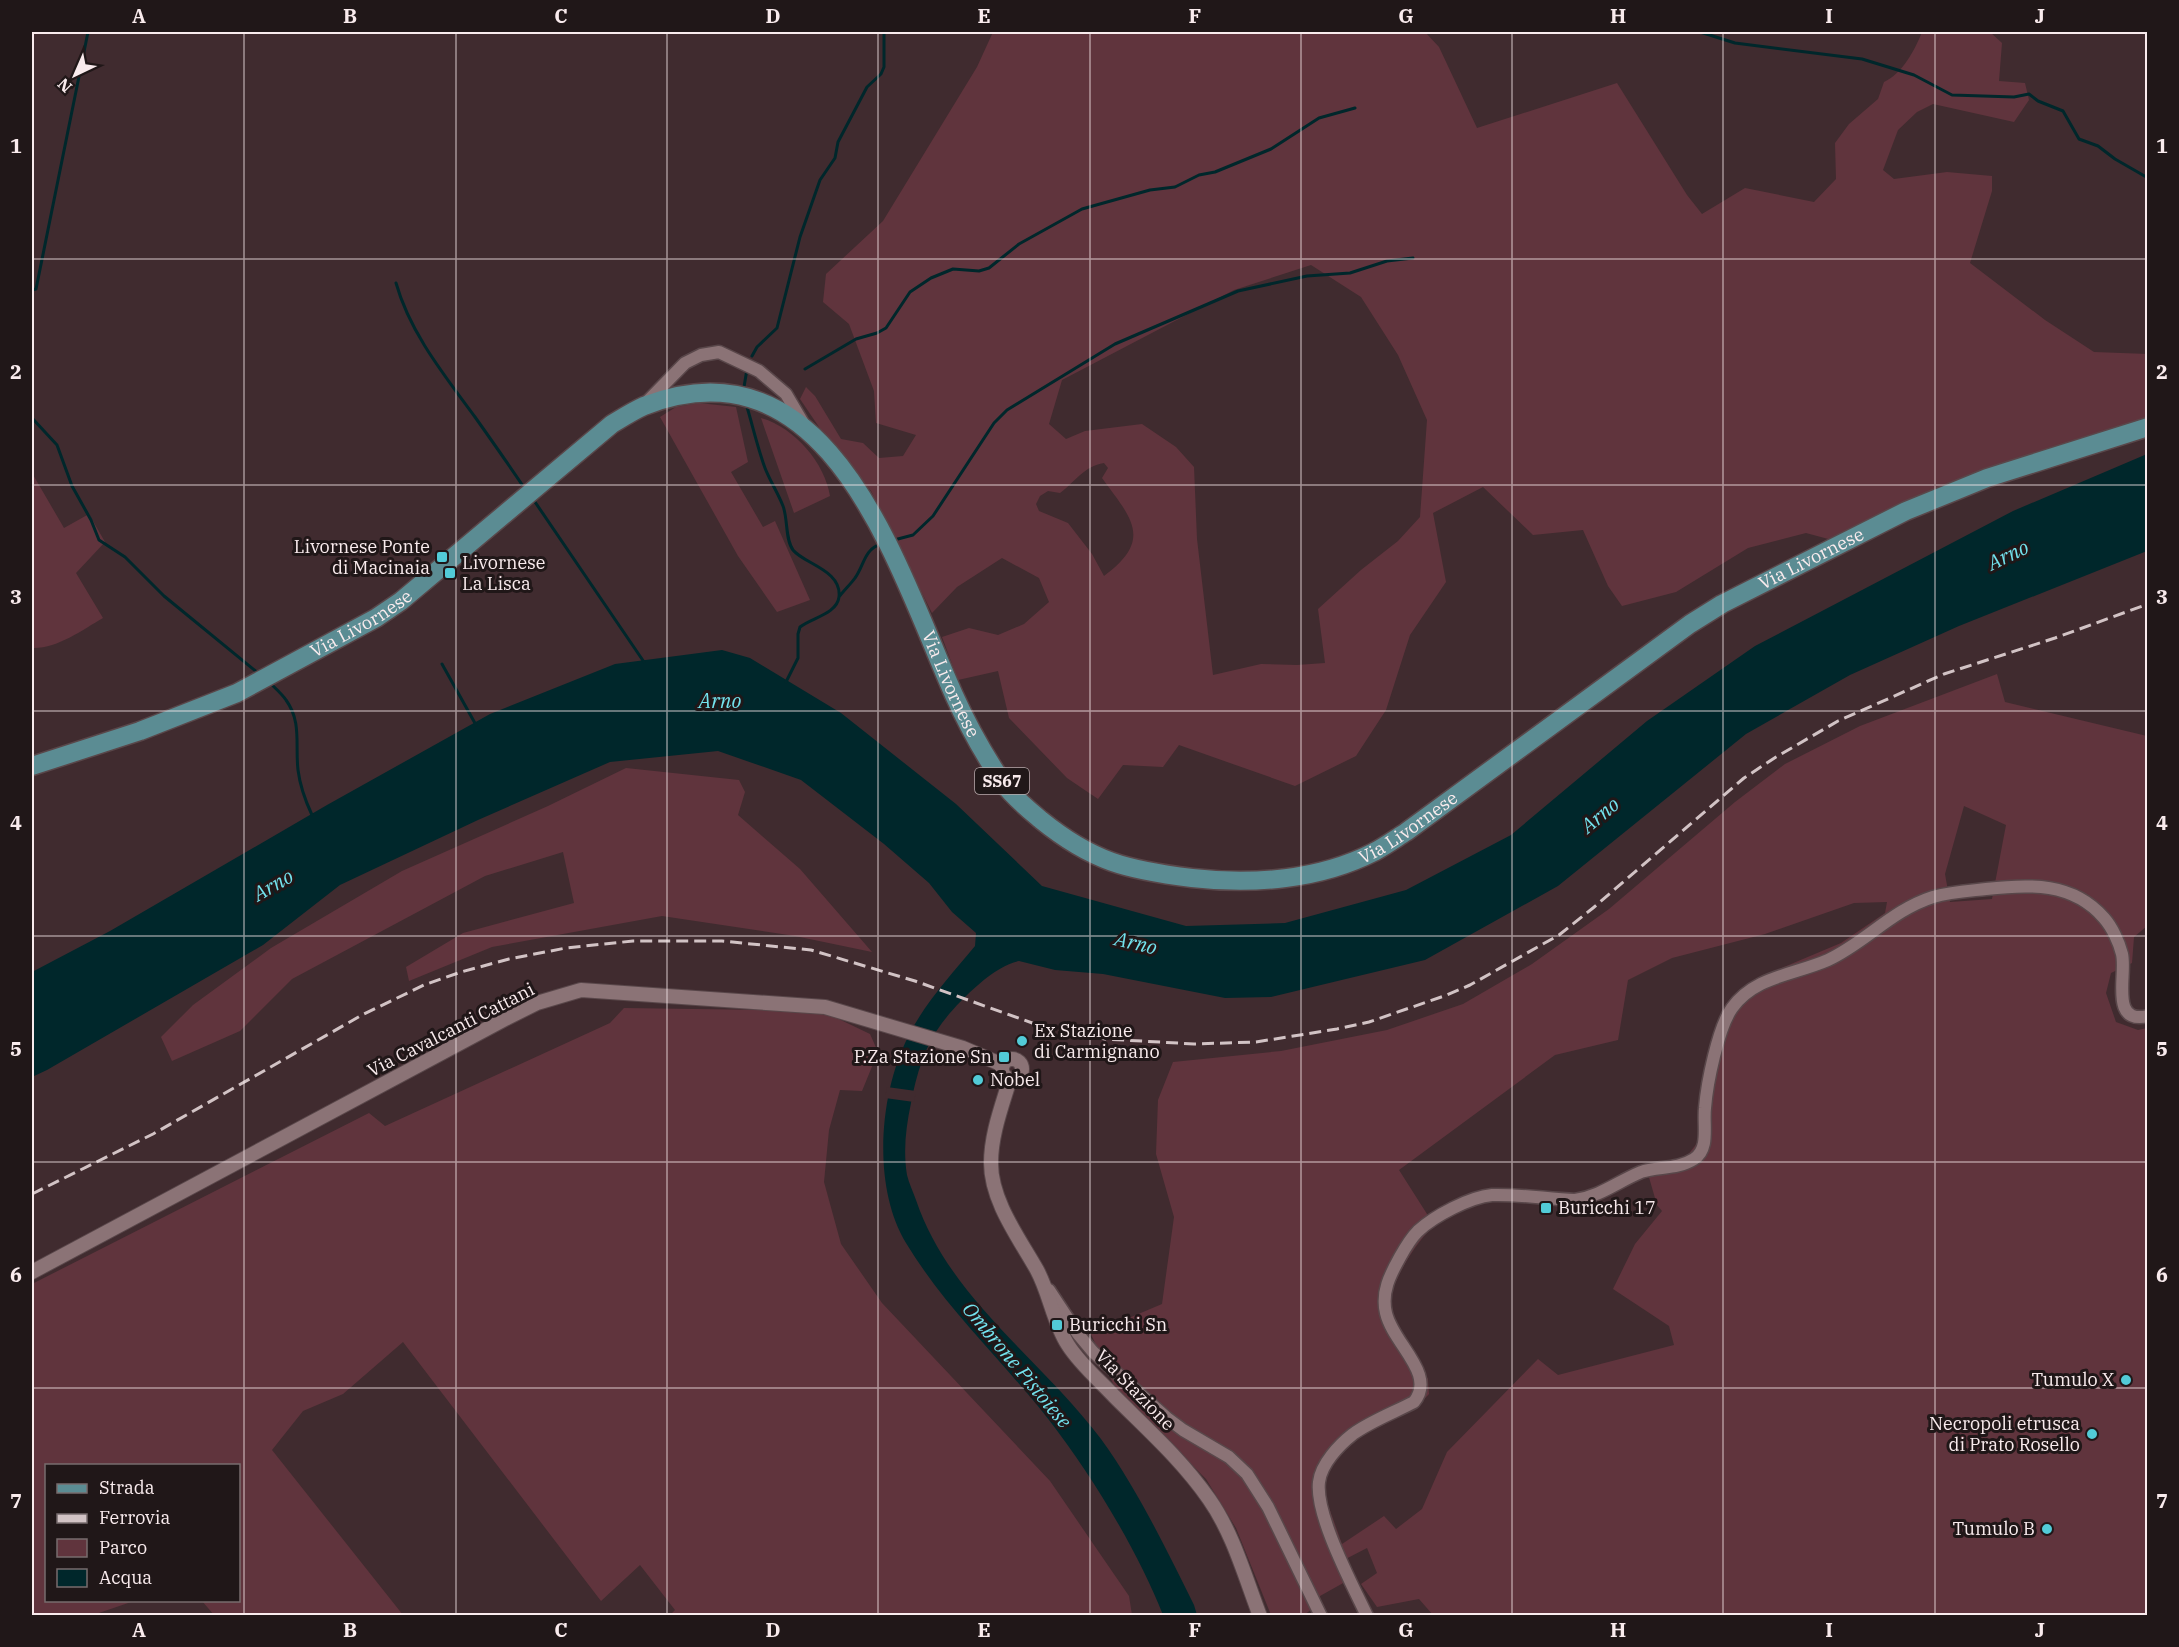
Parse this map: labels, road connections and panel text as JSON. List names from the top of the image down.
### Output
{
  "streets": {
    "main road": ["Via Livornese", "SS67"],
    "street": ["Via Cavalcanti Cattani", "Via Stazione"]
  },
  "crossings": [
    ["Via Cavalcanti Cattani", "Via Stazione"]
  ],
  "water": ["Arno", "Ombrone Pistoiese"],
  "places": {
    "transit": [
      "Livornese Ponte di Macinaia",
      "Livornese La Lisca",
      "P.Za Stazione Sn",
      "Buricchi 17",
      "Buricchi Sn"
    ],
    "other": [
      "Ex Stazione di Carmignano",
      "Nobel",
      "Tumulo X",
      "Necropoli etrusca di Prato Rosello",
      "Tumulo B"
    ]
  },
  "legend": [
    "Strada",
    "Ferrovia",
    "Parco",
    "Acqua"
  ],
  "north": "bottom left",
  "grid": {
    "columns": [
      "A",
      "B",
      "C",
      "D",
      "E",
      "F",
      "G",
      "H",
      "I",
      "J"
    ],
    "rows": [
      "1",
      "2",
      "3",
      "4",
      "5",
      "6",
      "7"
    ]
  }
}
